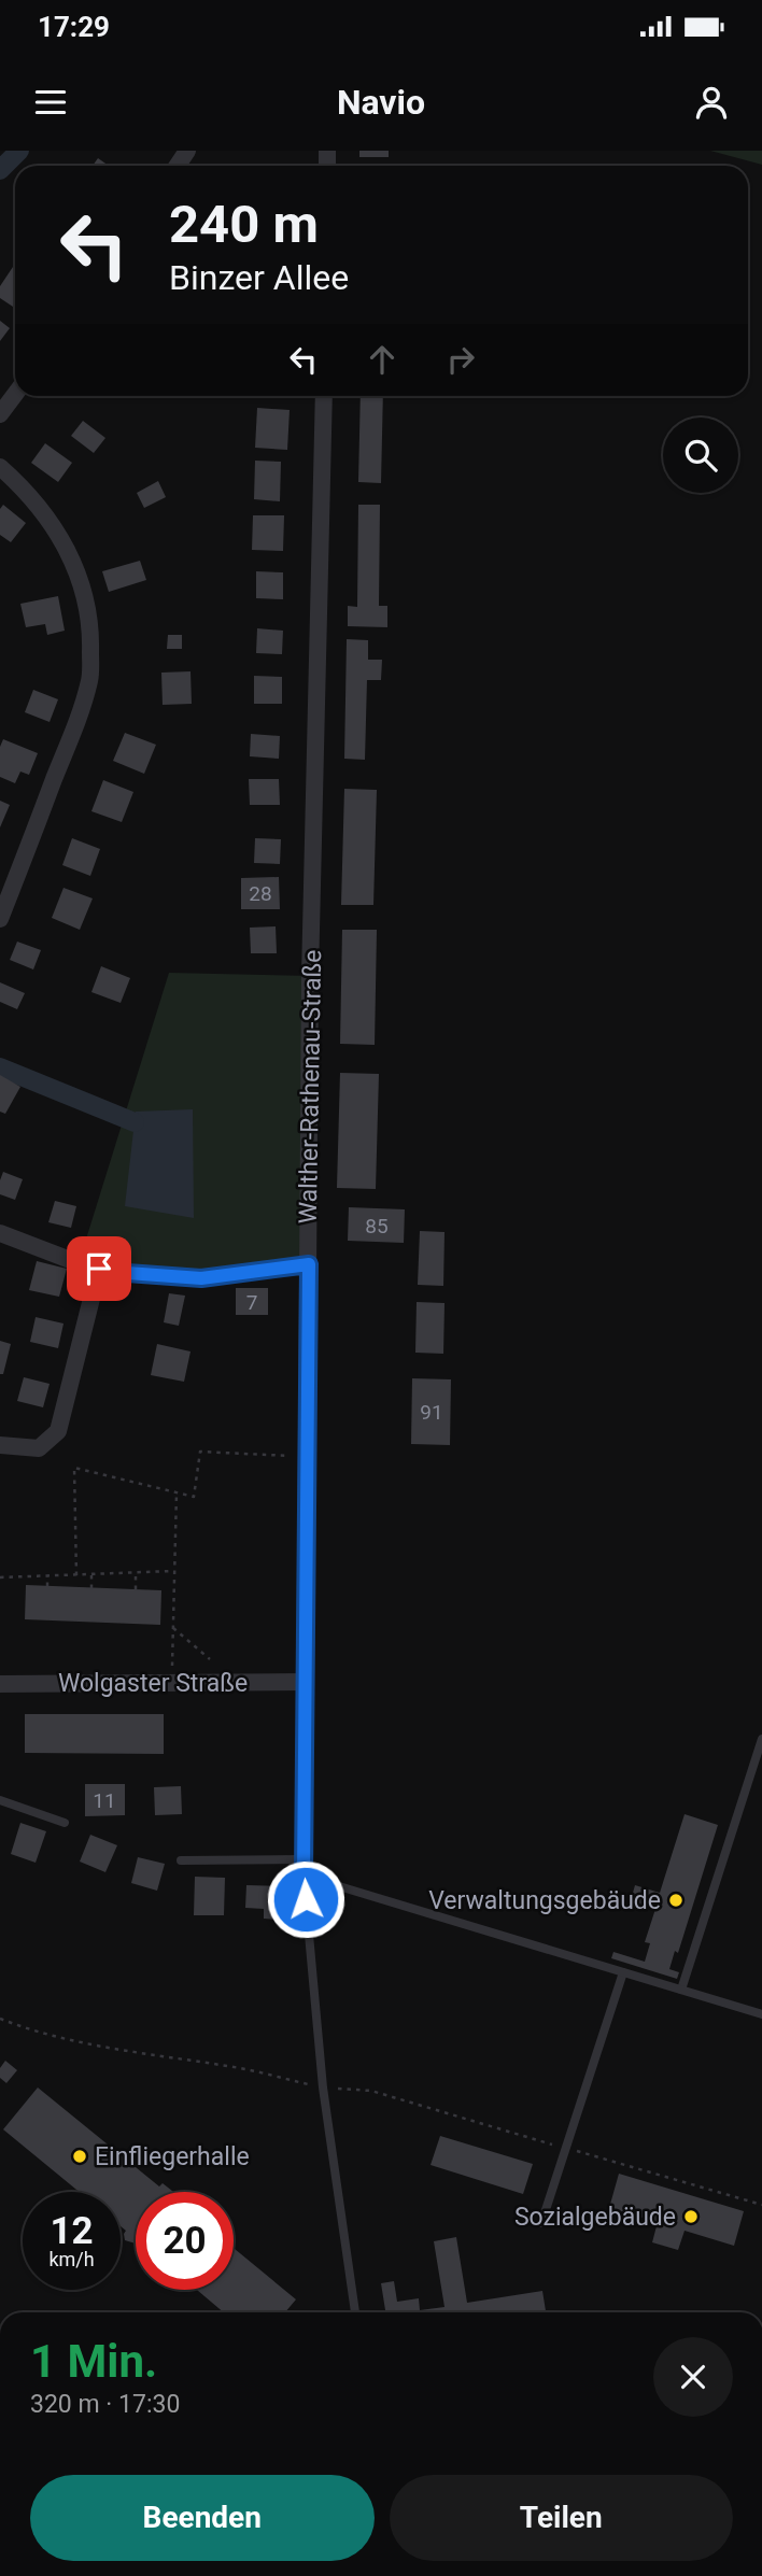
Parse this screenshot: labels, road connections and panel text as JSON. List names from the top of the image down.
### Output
{
  "streets": {
    "street": ["Walther-Rathenau-Straße", "Wolgaster Straße"]
  },
  "crossings": [
    ["Walther-Rathenau-Straße", "Wolgaster Straße"]
  ],
  "places": ["Verwaltungsgebäude", "Einfliegerhalle", "Sozialgebäude"],
  "house_numbers": [
    "28",
    "85",
    "7",
    "91",
    "11"
  ],
  "page": {
    "status": "17:29",
    "header": "Navio",
    "turn": ["240 m", "Binzer Allee"],
    "speed": "12 km/h",
    "limit": "20",
    "heading": ["1 Min.", "320 m · 17:30"],
    "buttons": ["Beenden", "Teilen"]
  }
}
